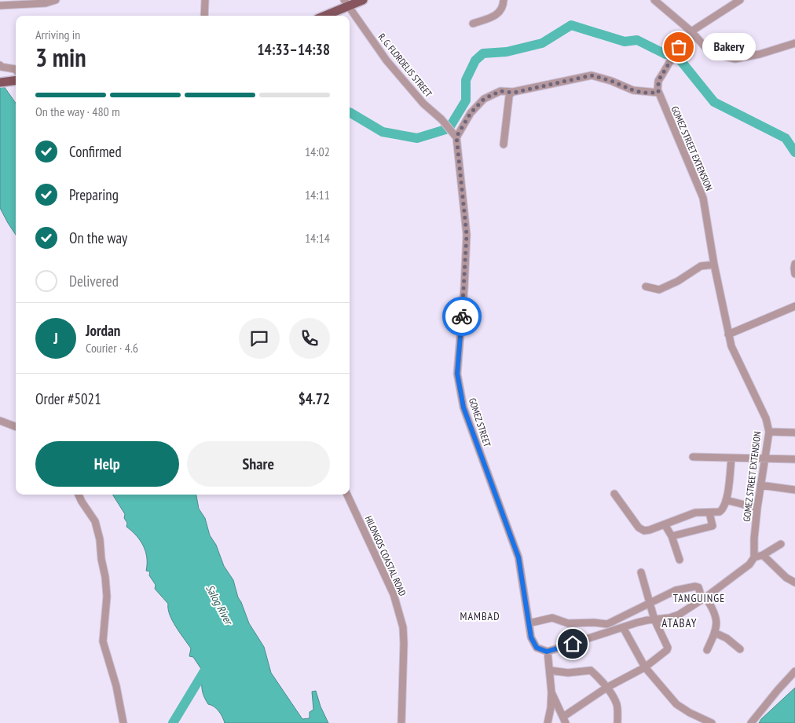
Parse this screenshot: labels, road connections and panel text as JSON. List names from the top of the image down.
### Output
{
  "streets": {
    "street": [
      "R. G. FLORDELIS STREET",
      "GOMEZ STREET EXTENSION",
      "GOMEZ STREET",
      "HILONGOS COASTAL ROAD"
    ]
  },
  "crossings": [
    ["R. G. FLORDELIS STREET", "GOMEZ STREET"]
  ],
  "districts": ["TANGUINGE", "MAMBAD", "ATABAY"],
  "water": ["Salog River"],
  "places": ["Bakery"],
  "page": {
    "heading": ["3 min", "Arriving in", "14:33–14:38"],
    "panel": [
      "Jordan",
      "Courier · 4.6",
      "Order #5021",
      "$4.72"
    ],
    "bubble": "Bakery",
    "bar": "On the way · 480 m",
    "list": [
      ["Confirmed", "14:02"],
      ["Preparing", "14:11"],
      ["On the way", "14:14"],
      "Delivered"
    ],
    "round": "J",
    "buttons": ["Help", "Share"]
  }
}
